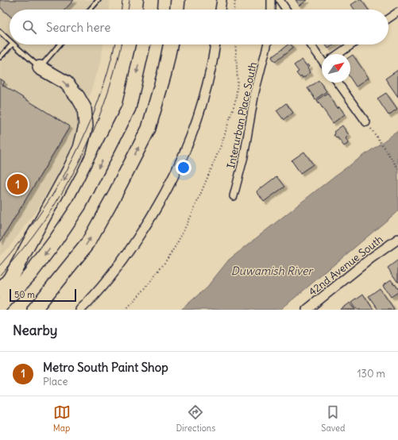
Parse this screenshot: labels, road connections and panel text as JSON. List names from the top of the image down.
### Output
{
  "streets": {
    "street": ["Interurban Place South", "42nd Avenue South"]
  },
  "water": ["Duwamish River"],
  "scale_bar": "50 m",
  "north": "top right",
  "page": {
    "search": "Search here",
    "pins": "1",
    "scale": "50 m",
    "heading": "Nearby",
    "list": [
      {
        "mark": "1",
        "name": "Metro South Paint Shop",
        "note": "Place",
        "value": "130 m"
      }
    ],
    "nav": ["Map", "Directions", "Saved"]
  }
}
